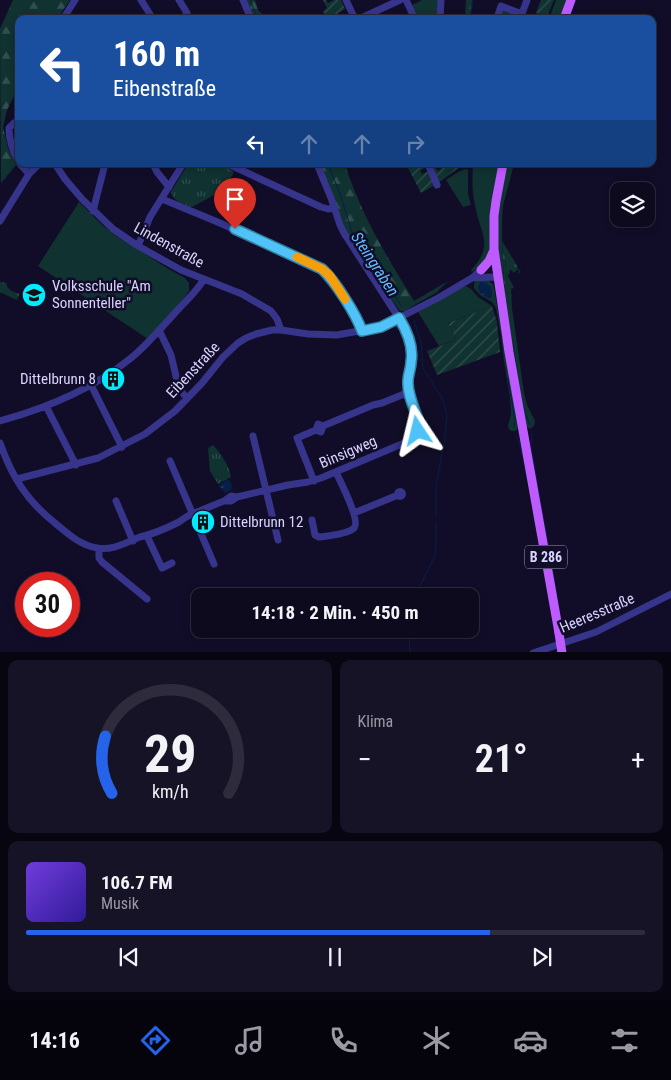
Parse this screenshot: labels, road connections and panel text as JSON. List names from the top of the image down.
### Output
{
  "streets": {
    "main road": ["B 286"],
    "street": [
      "Lindenstraße",
      "Eibenstraße",
      "Binsigweg",
      "Heeresstraße"
    ]
  },
  "crossings": [
    ["Lindenstraße", "Eibenstraße"],
    ["Eibenstraße", "Binsigweg"]
  ],
  "water": ["Steingraben"],
  "places": {
    "school or university": ["Volksschule \"Am Sonnenteller\""],
    "building": ["Dittelbrunn 8", "Dittelbrunn 12"]
  },
  "page": {
    "turn": ["160 m", "Eibenstraße"],
    "limit": "30",
    "trip": "14:18 · 2 Min. · 450 m",
    "tile": "Klima",
    "heat": ["−", "21°", "+"],
    "song": ["106.7 FM", "Musik"],
    "tabs": "14:16",
    "gauge": ["29", "km/h"]
  }
}
